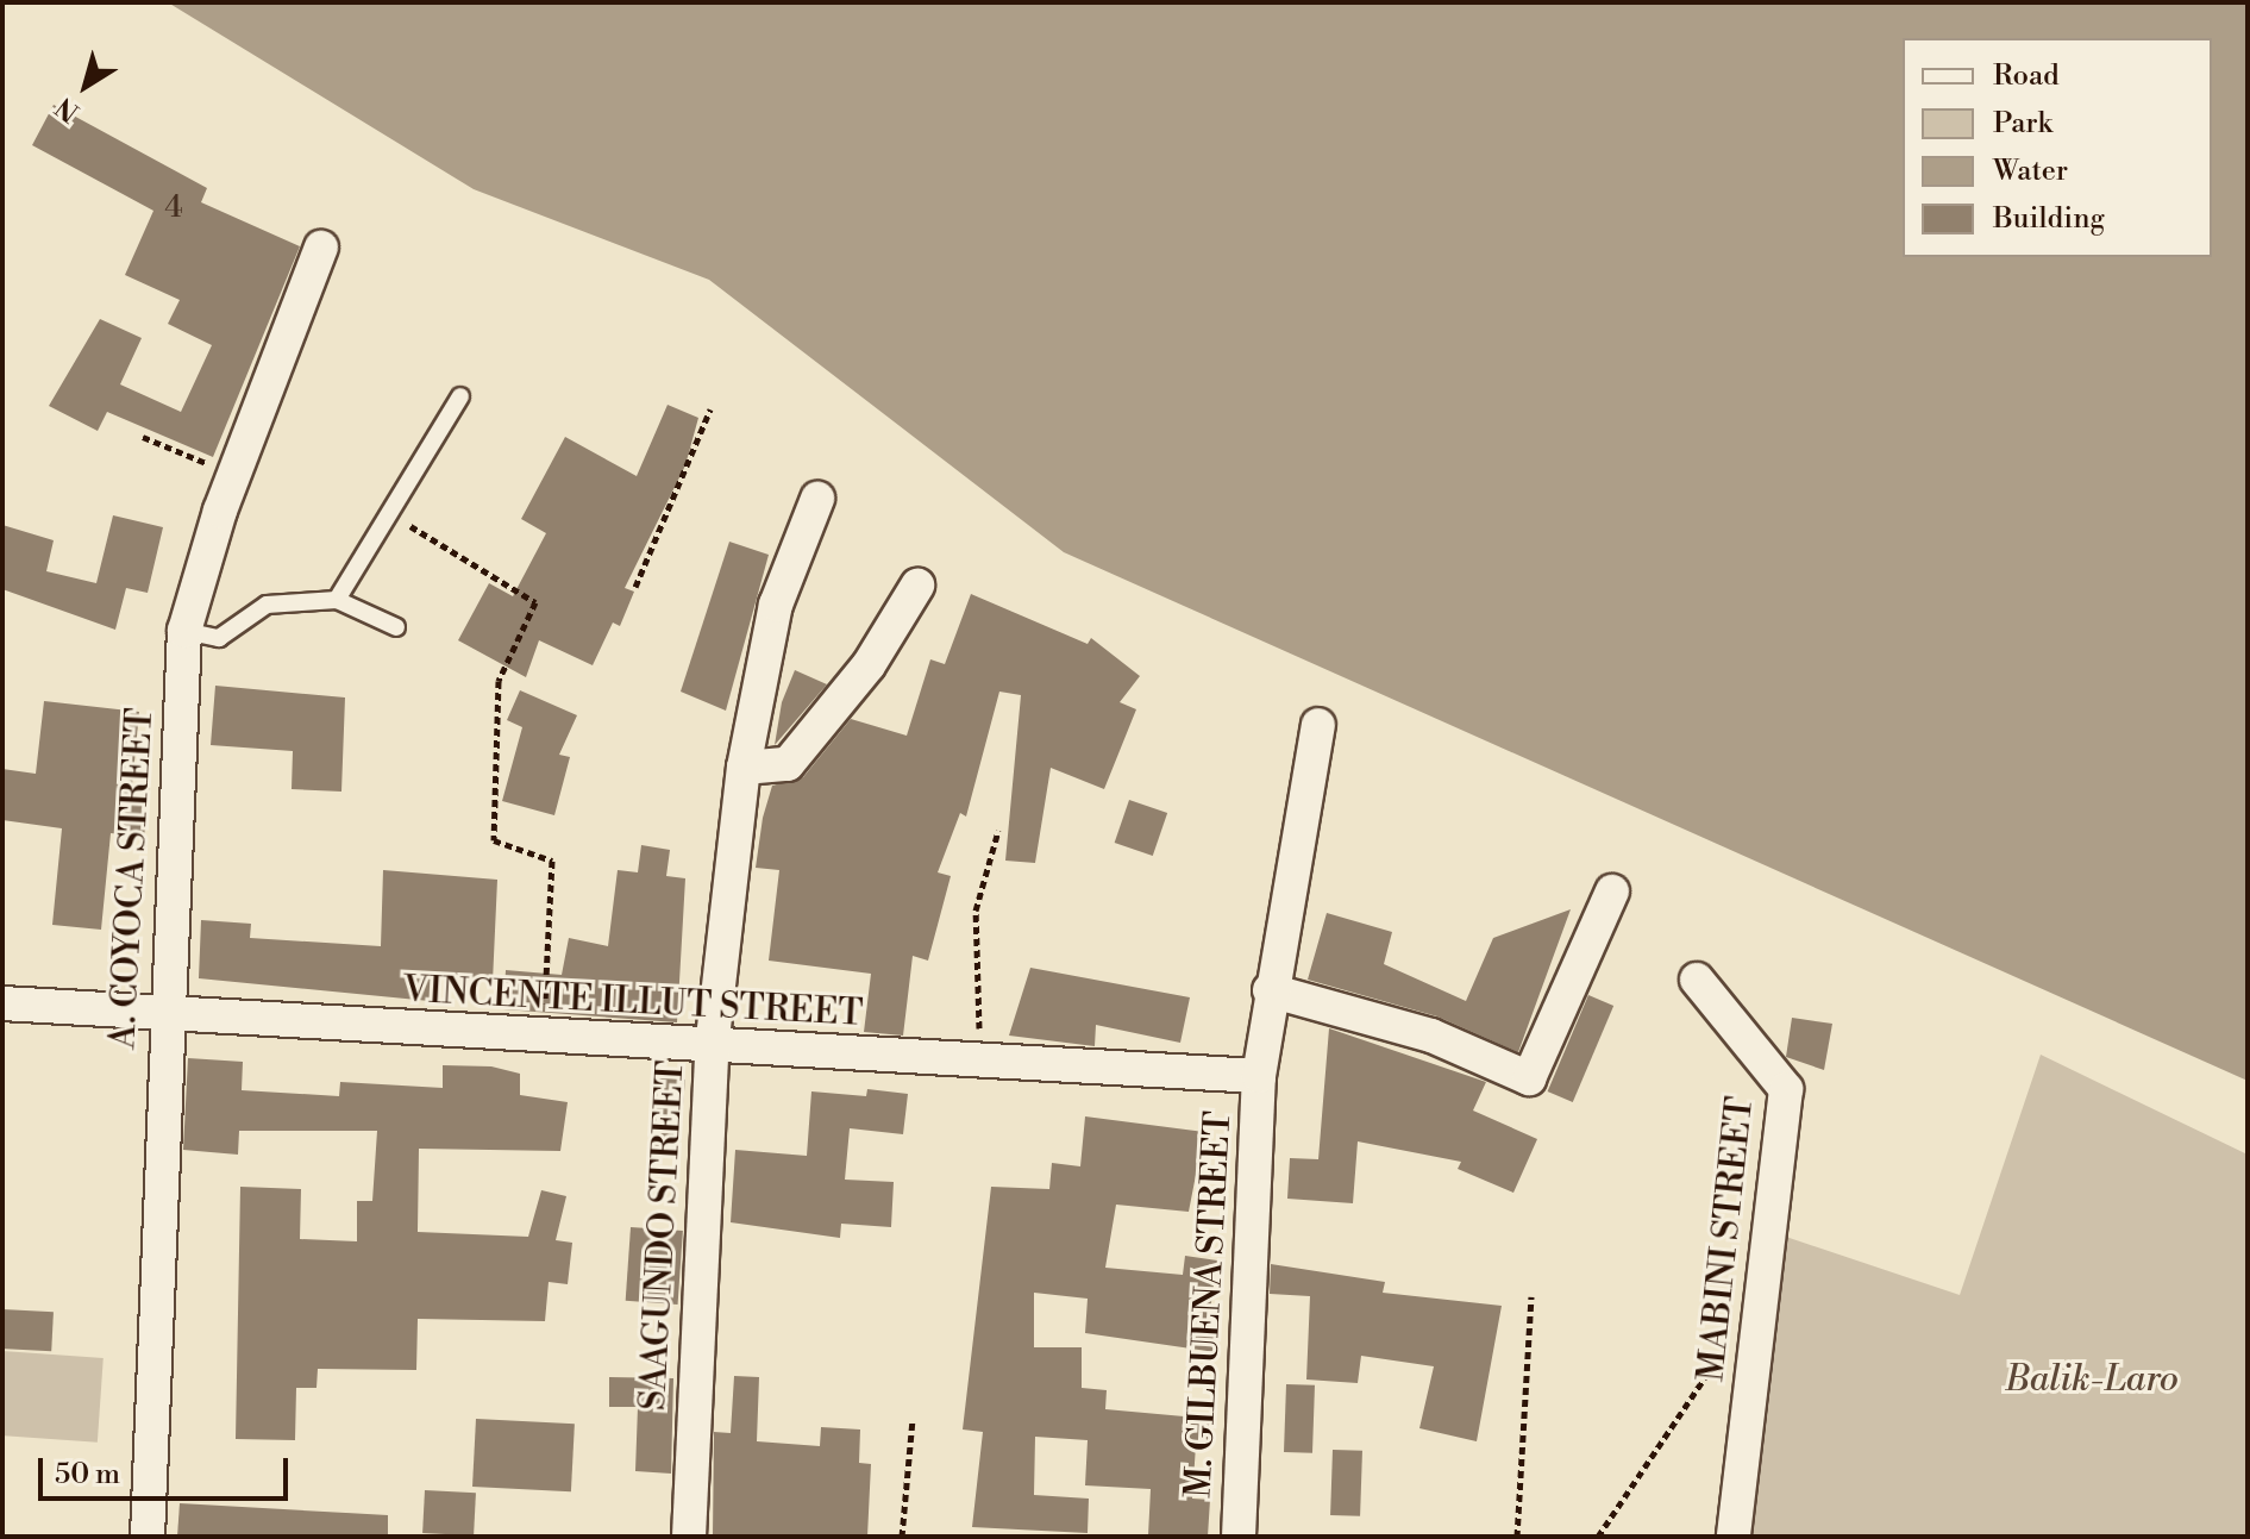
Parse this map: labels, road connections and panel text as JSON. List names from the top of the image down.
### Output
{
  "streets": {
    "street": [
      "A. COYOCA STREET",
      "VINCENTE ILLUT STREET",
      "SAAGUNDO STREET",
      "MABINI STREET",
      "M. GILBUENA STREET"
    ]
  },
  "crossings": [
    ["A. COYOCA STREET", "VINCENTE ILLUT STREET"],
    ["VINCENTE ILLUT STREET", "SAAGUNDO STREET"],
    ["VINCENTE ILLUT STREET", "M. GILBUENA STREET"]
  ],
  "parks": ["Balik-Laro"],
  "house_numbers": ["4"],
  "legend": [
    "Road",
    "Park",
    "Water",
    "Building"
  ],
  "scale_bar": "50 m",
  "north": "bottom left"
}
